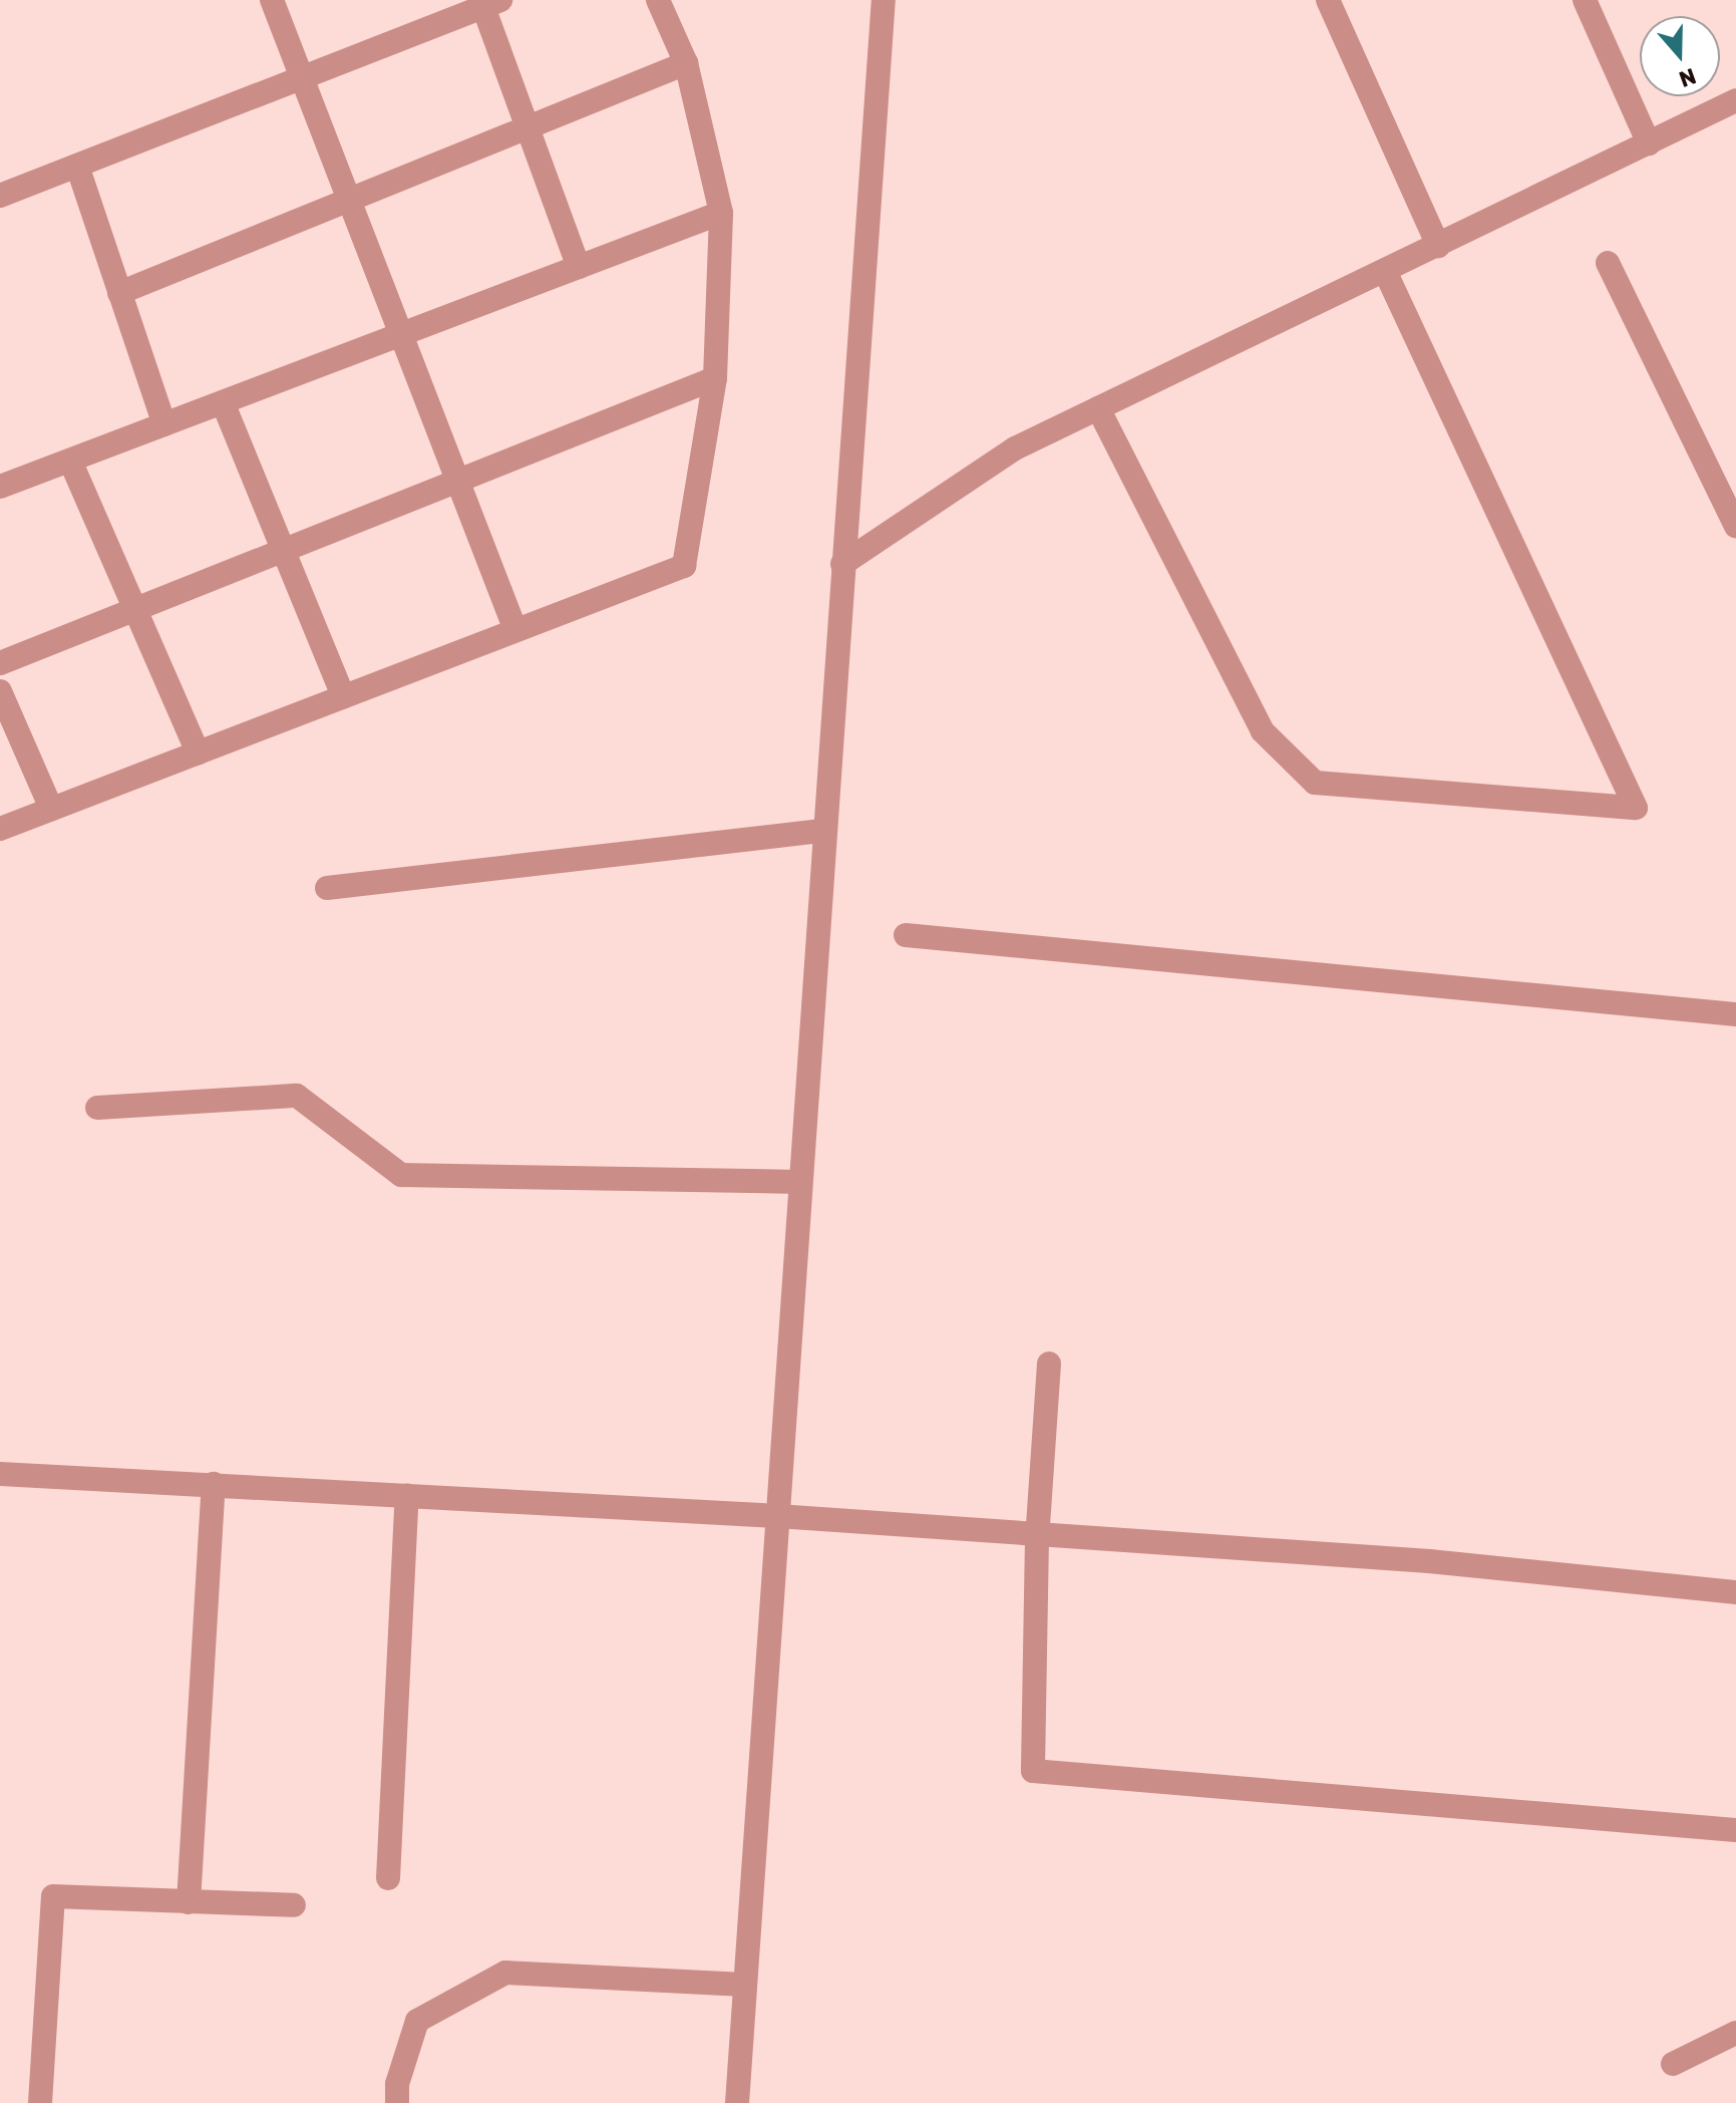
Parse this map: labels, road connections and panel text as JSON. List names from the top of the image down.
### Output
{
  "north": "bottom"
}
